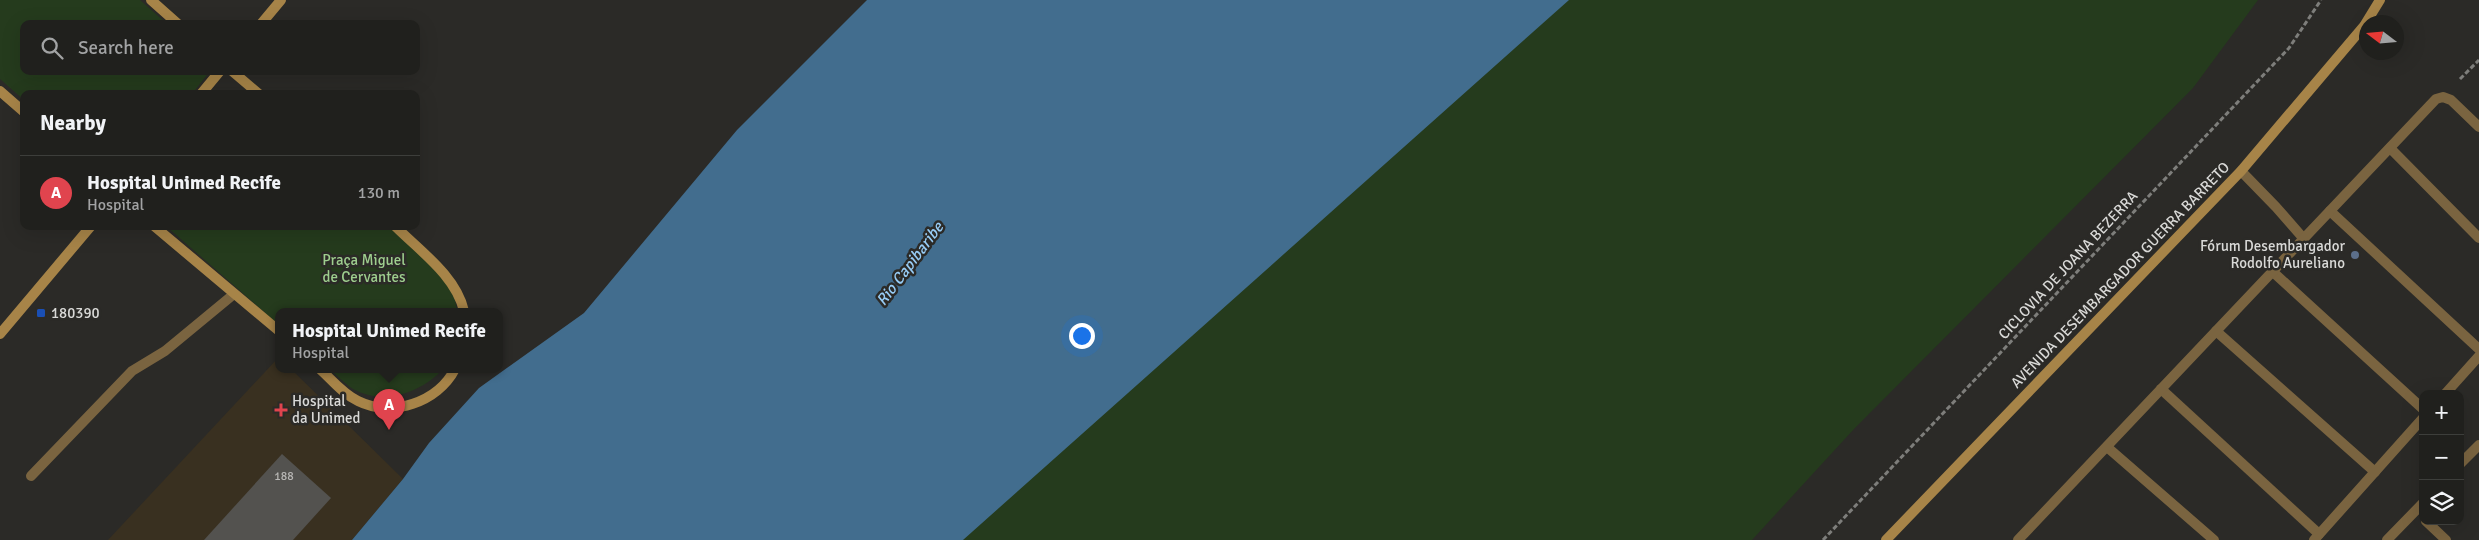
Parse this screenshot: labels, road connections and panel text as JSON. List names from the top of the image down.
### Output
{
  "streets": {
    "street": ["AVENIDA DESEMBARGADOR GUERRA BARRETO"],
    "path": ["CICLOVIA DE JOANA BEZERRA"]
  },
  "water": ["Rio Capibaribe"],
  "parks": ["Praça Miguel de Cervantes"],
  "places": {
    "other": ["Fórum Desembargador Rodolfo Aureliano"],
    "transit": ["180390"],
    "health": ["Hospital da Unimed"]
  },
  "house_numbers": ["188"],
  "north": "left",
  "page": {
    "search": "Search here",
    "heading": "Nearby",
    "list": [
      {
        "mark": "A",
        "name": "Hospital Unimed Recife",
        "note": "Hospital",
        "value": "130 m"
      }
    ],
    "popup": ["Hospital Unimed Recife", "Hospital"],
    "pins": "A",
    "map_buttons": ["+", "−"]
  }
}
